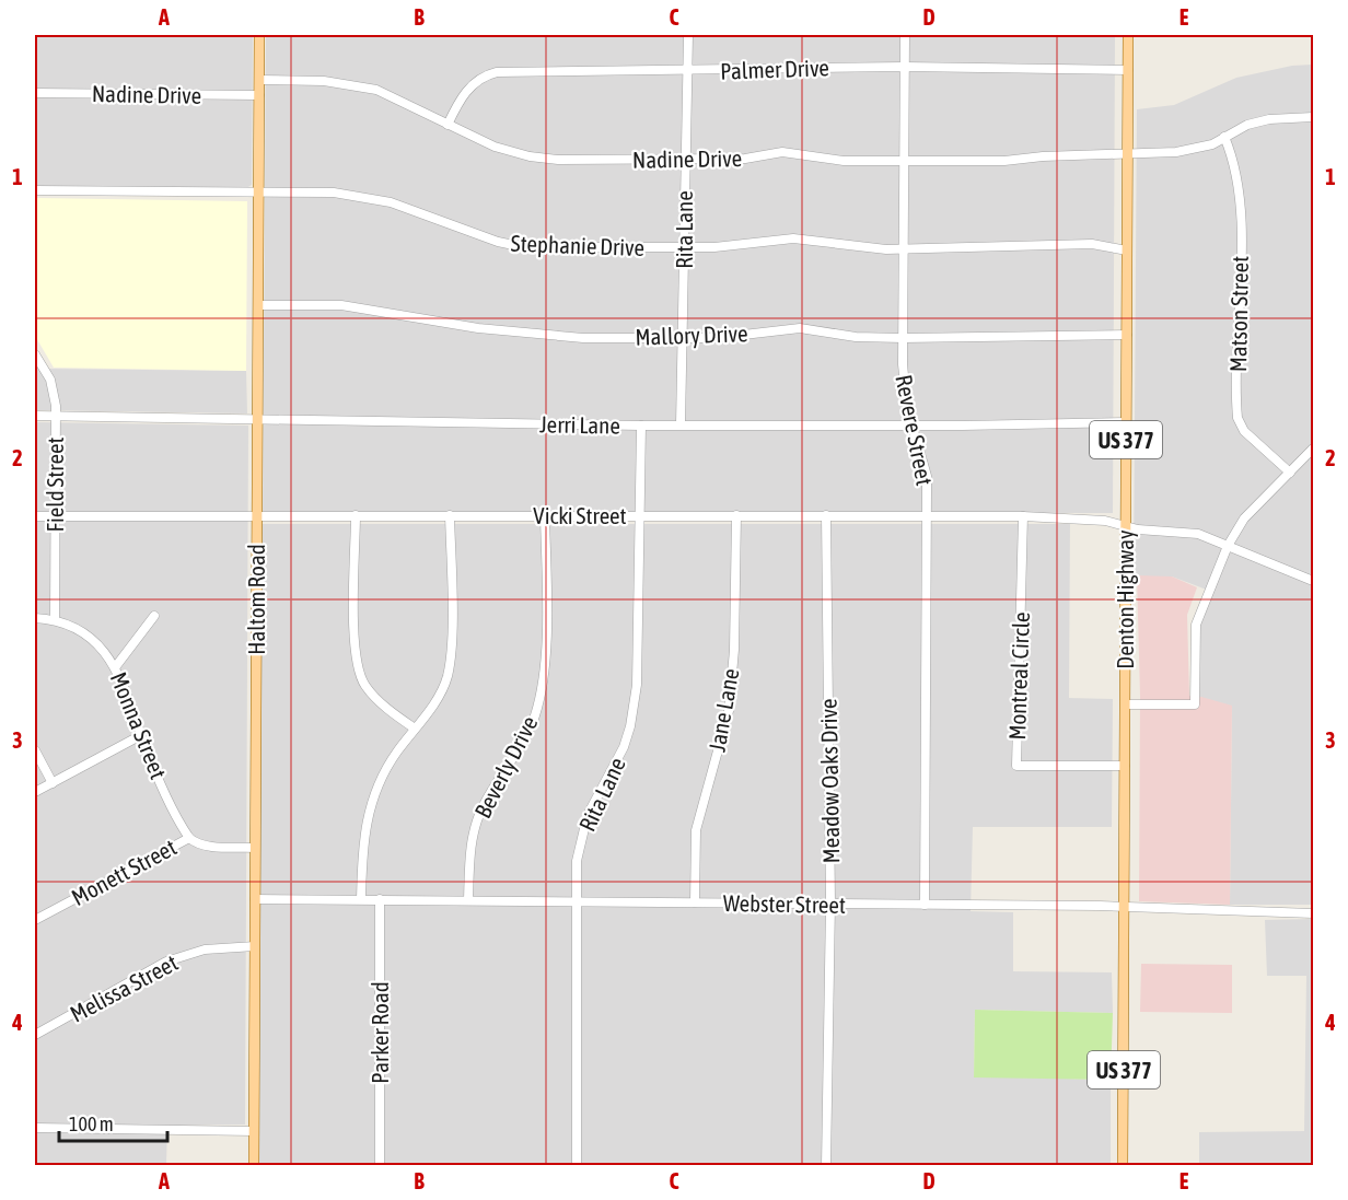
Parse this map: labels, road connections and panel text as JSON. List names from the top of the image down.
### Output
{
  "streets": {
    "main road": ["US 377", "Haltom Road", "Denton Highway"],
    "street": [
      "Palmer Drive",
      "Nadine Drive",
      "Rita Lane",
      "Stephanie Drive",
      "Matson Street",
      "Mallory Drive",
      "Jerri Lane",
      "Revere Street",
      "Field Street",
      "Vicki Street",
      "Montreal Circle",
      "Jane Lane",
      "Monna Street",
      "Beverly Drive",
      "Meadow Oaks Drive",
      "Monett Street",
      "Webster Street",
      "Melissa Street",
      "Parker Road"
    ]
  },
  "crossings": [
    ["Palmer Drive", "Nadine Drive"],
    ["Palmer Drive", "Rita Lane"],
    ["Palmer Drive", "Revere Street"],
    ["Palmer Drive", "Denton Highway"],
    ["Nadine Drive", "Rita Lane"],
    ["Nadine Drive", "Matson Street"],
    ["Nadine Drive", "Revere Street"],
    ["Nadine Drive", "Haltom Road"],
    ["Nadine Drive", "Denton Highway"],
    ["Rita Lane", "Stephanie Drive"],
    ["Rita Lane", "Mallory Drive"],
    ["Rita Lane", "Jerri Lane"],
    ["Rita Lane", "Vicki Street"],
    ["Rita Lane", "Webster Street"],
    ["Stephanie Drive", "Revere Street"],
    ["Stephanie Drive", "Haltom Road"],
    ["Stephanie Drive", "Denton Highway"],
    ["Mallory Drive", "Revere Street"],
    ["Mallory Drive", "Haltom Road"],
    ["Mallory Drive", "Denton Highway"],
    ["Jerri Lane", "Revere Street"],
    ["Jerri Lane", "Field Street"],
    ["Jerri Lane", "Haltom Road"],
    ["Jerri Lane", "Denton Highway"],
    ["Revere Street", "Vicki Street"],
    ["Revere Street", "Webster Street"],
    ["Field Street", "Vicki Street"],
    ["Field Street", "Monna Street"],
    ["Vicki Street", "Haltom Road"],
    ["Vicki Street", "Denton Highway"],
    ["Vicki Street", "Montreal Circle"],
    ["Vicki Street", "Jane Lane"],
    ["Vicki Street", "Beverly Drive"],
    ["Vicki Street", "Meadow Oaks Drive"],
    ["Haltom Road", "Monett Street"],
    ["Haltom Road", "Webster Street"],
    ["Haltom Road", "Melissa Street"],
    ["Denton Highway", "Montreal Circle"],
    ["Denton Highway", "Webster Street"],
    ["Jane Lane", "Webster Street"],
    ["Monna Street", "Monett Street"],
    ["Beverly Drive", "Webster Street"],
    ["Meadow Oaks Drive", "Webster Street"],
    ["Webster Street", "Parker Road"]
  ],
  "scale_bar": "100 m",
  "grid": {
    "columns": [
      "A",
      "B",
      "C",
      "D",
      "E"
    ],
    "rows": [
      "1",
      "2",
      "3",
      "4"
    ]
  }
}
